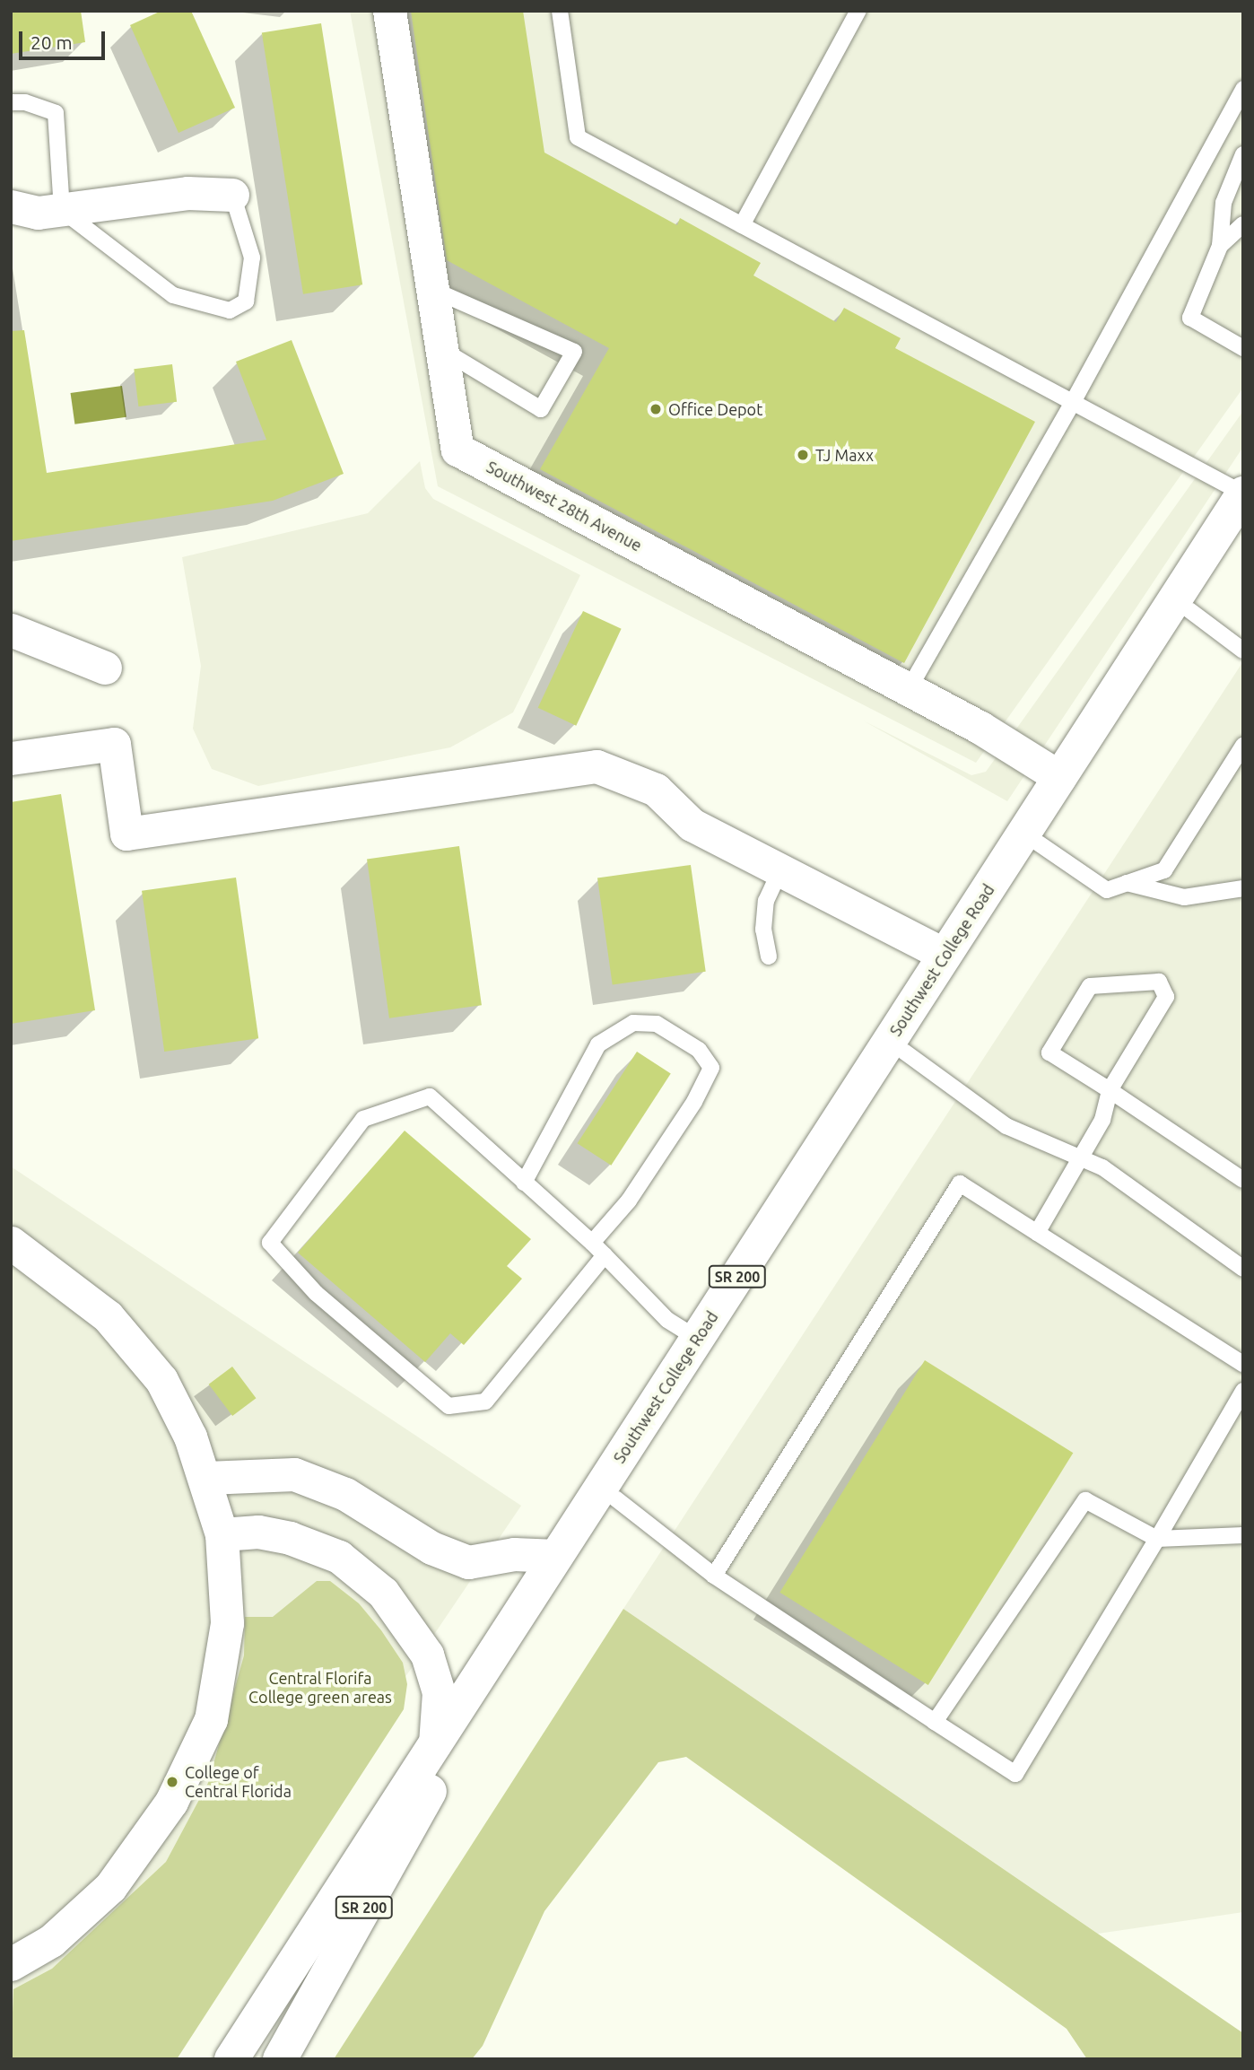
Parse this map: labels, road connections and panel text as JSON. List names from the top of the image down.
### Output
{
  "streets": {
    "main road": ["Southwest College Road", "SR 200"],
    "street": ["Southwest 28th Avenue"]
  },
  "crossings": [
    ["Southwest 28th Avenue", "Southwest College Road"]
  ],
  "parks": ["Central Florifa College green areas"],
  "places": ["Office Depot", "TJ Maxx", "College of Central Florida"],
  "scale_bar": "20 m"
}
